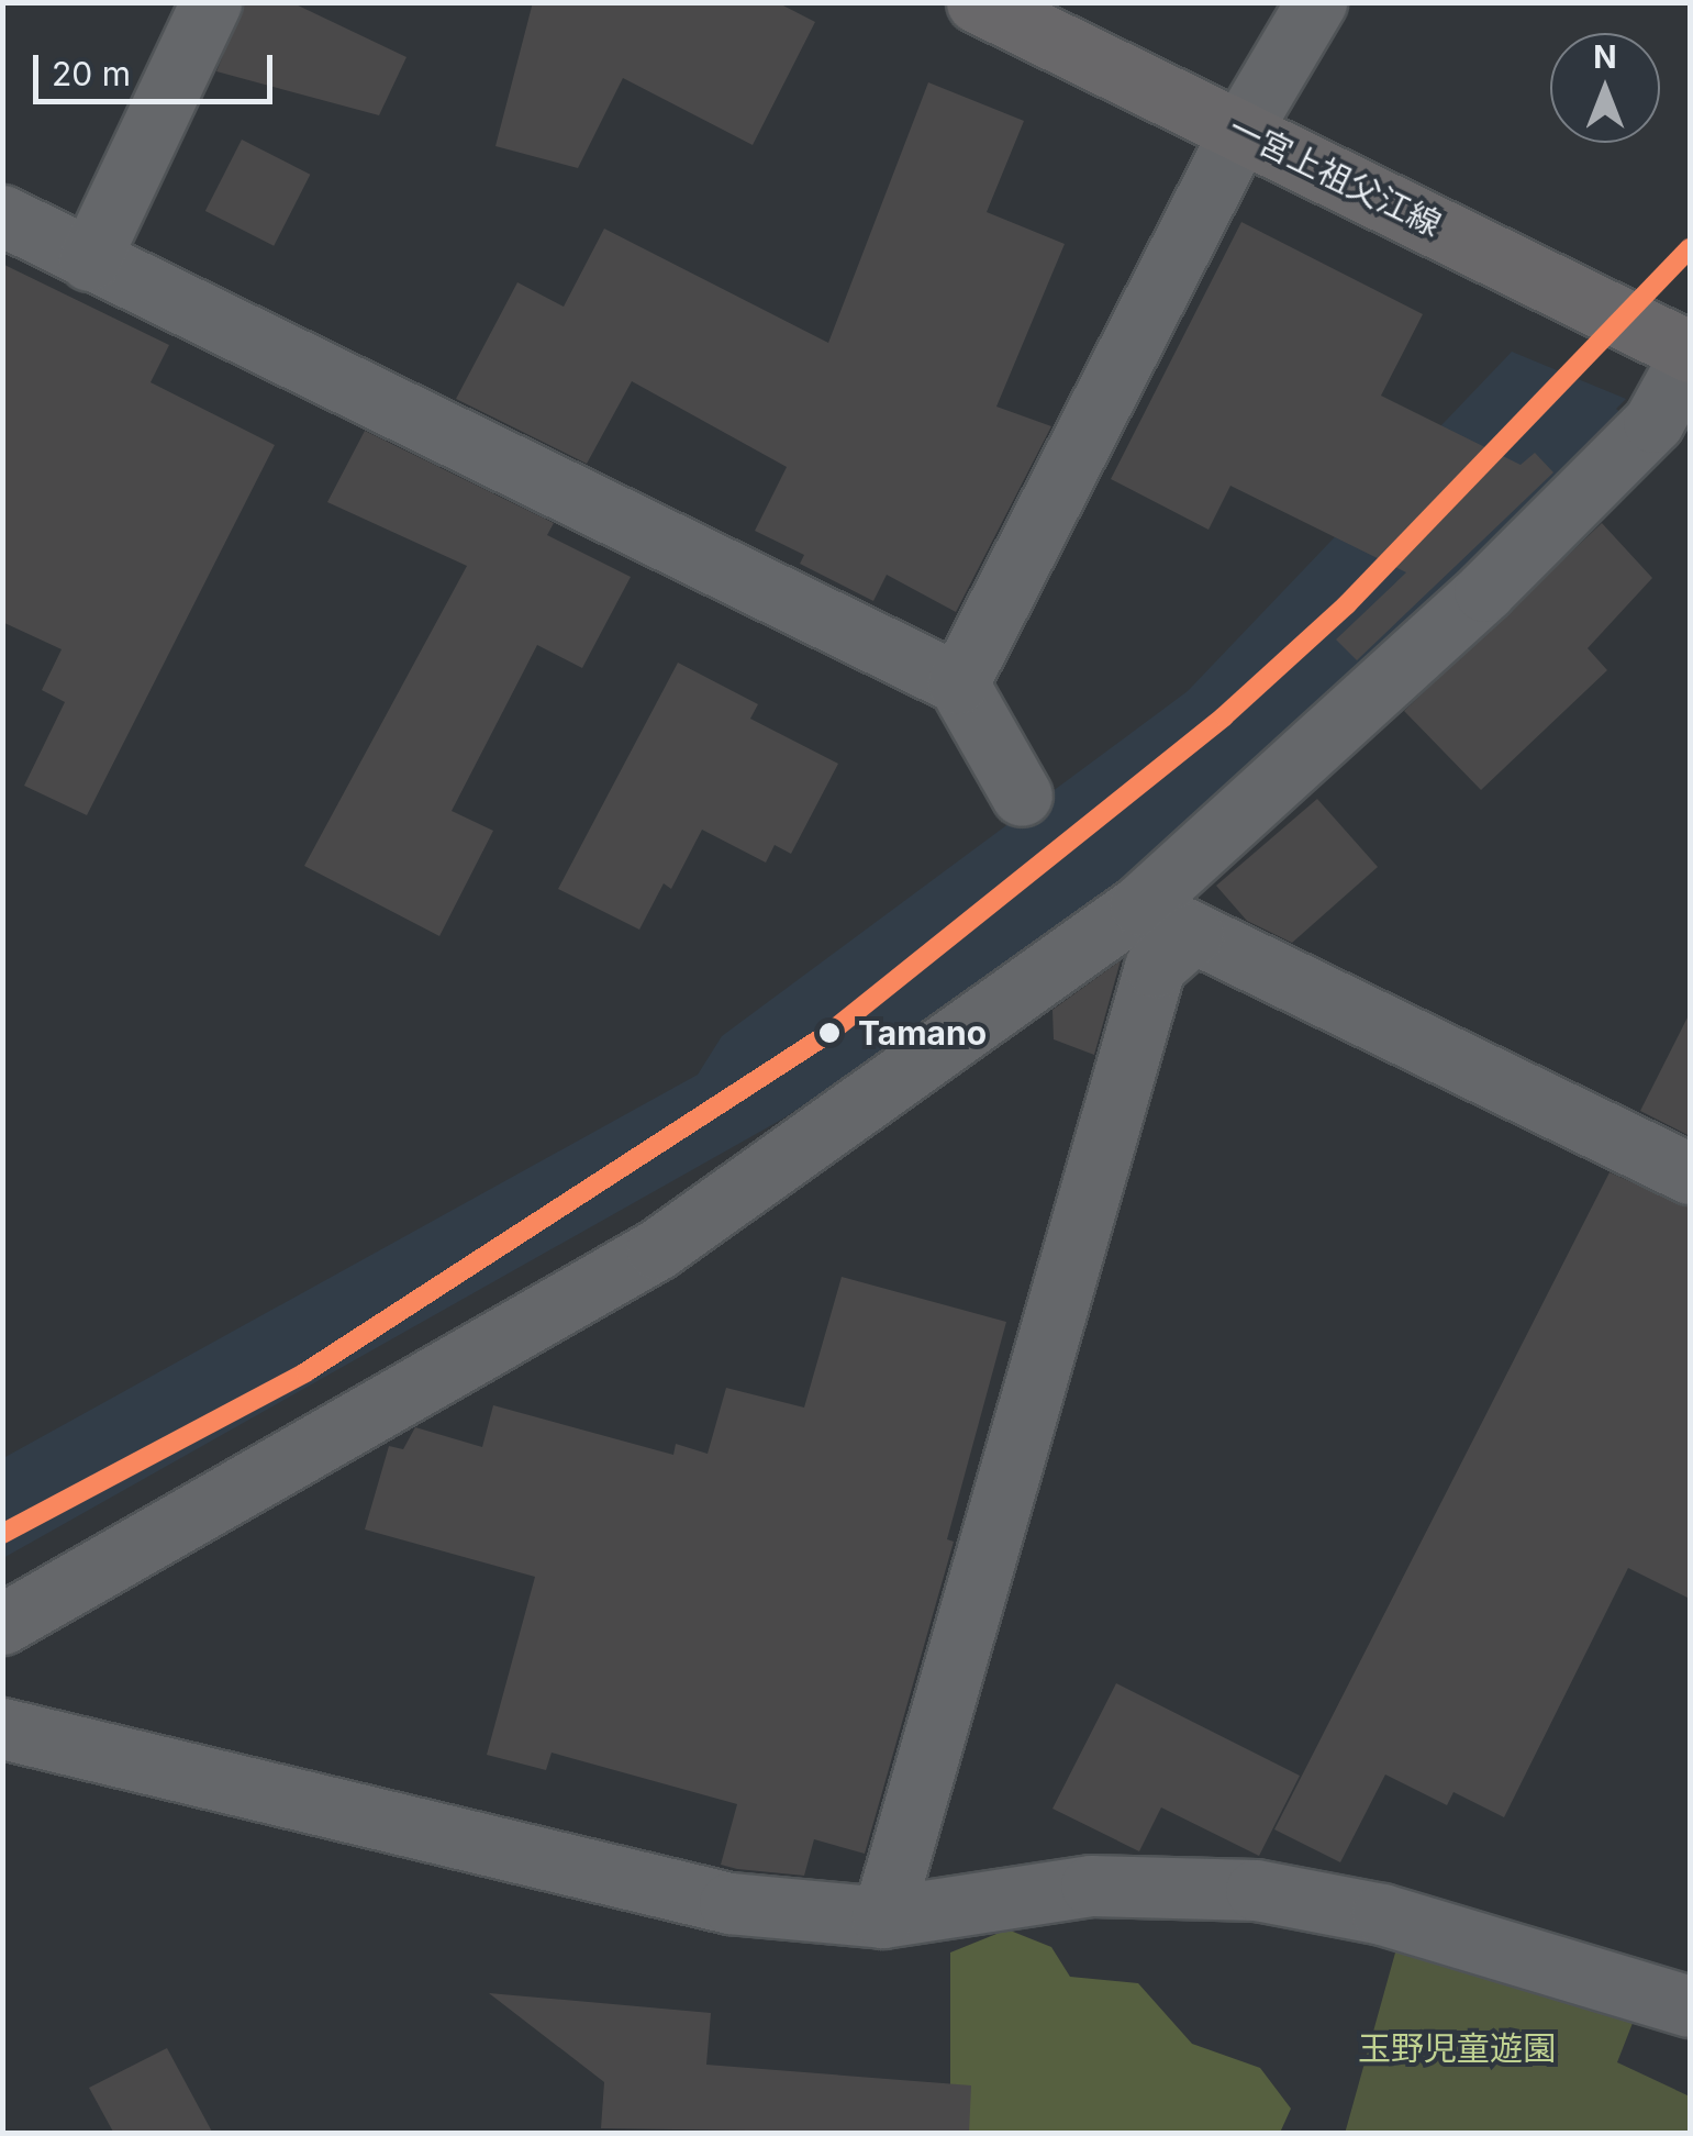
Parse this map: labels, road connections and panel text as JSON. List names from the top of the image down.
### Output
{
  "streets": {
    "main road": ["一宮上祖父江線"]
  },
  "parks": ["玉野児童遊園"],
  "places": ["Tamano"],
  "scale_bar": "20 m",
  "north": "top"
}
